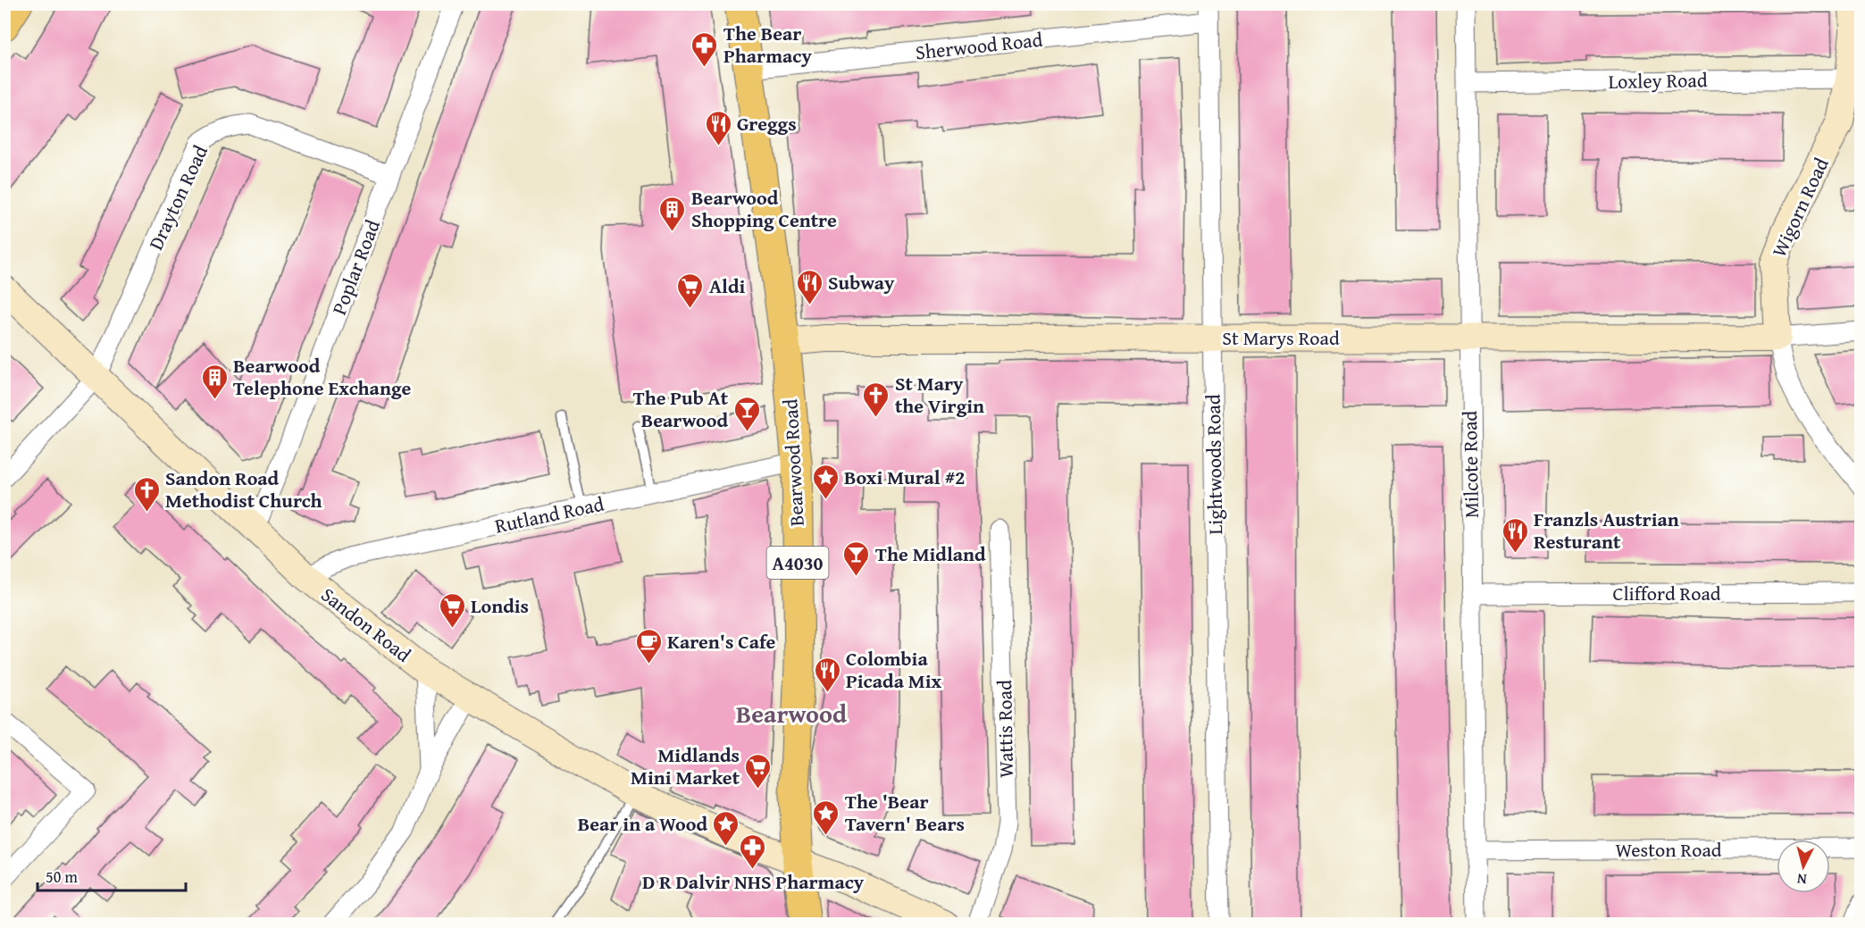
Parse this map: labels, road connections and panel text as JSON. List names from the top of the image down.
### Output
{
  "streets": {
    "main road": ["Bearwood Road", "A4030"],
    "street": [
      "Sherwood Road",
      "Loxley Road",
      "Drayton Road",
      "Wigorn Road",
      "Poplar Road",
      "St Marys Road",
      "Lightwoods Road",
      "Milcote Road",
      "Rutland Road",
      "Clifford Road",
      "Sandon Road",
      "Wattis Road",
      "Weston Road"
    ]
  },
  "crossings": [
    ["Sherwood Road", "Bearwood Road"],
    ["Sherwood Road", "Lightwoods Road"],
    ["Loxley Road", "Wigorn Road"],
    ["Loxley Road", "Milcote Road"],
    ["Drayton Road", "Poplar Road"],
    ["Drayton Road", "Sandon Road"],
    ["Wigorn Road", "St Marys Road"],
    ["Poplar Road", "Sandon Road"],
    ["St Marys Road", "Bearwood Road"],
    ["St Marys Road", "Lightwoods Road"],
    ["St Marys Road", "Milcote Road"],
    ["Bearwood Road", "Rutland Road"],
    ["Bearwood Road", "Sandon Road"],
    ["Milcote Road", "Clifford Road"],
    ["Milcote Road", "Weston Road"],
    ["Rutland Road", "Sandon Road"]
  ],
  "districts": ["Bearwood"],
  "places": {
    "pharmacy": ["The Bear Pharmacy", "D R Dalvir NHS Pharmacy"],
    "restaurant": [
      "Greggs",
      "Subway",
      "Franzls Austrian Resturant",
      "Colombia Picada Mix"
    ],
    "building": ["Bearwood Shopping Centre", "Bearwood Telephone Exchange"],
    "supermarket": ["Aldi", "Londis", "Midlands Mini Market"],
    "church": ["St Mary the Virgin", "Sandon Road Methodist Church"],
    "bar": ["The Pub At Bearwood", "The Midland"],
    "place": ["Boxi Mural #2", "The 'Bear Tavern' Bears", "Bear in a Wood"],
    "cafe": ["Karen's Cafe"]
  },
  "scale_bar": "50 m",
  "north": "bottom"
}
